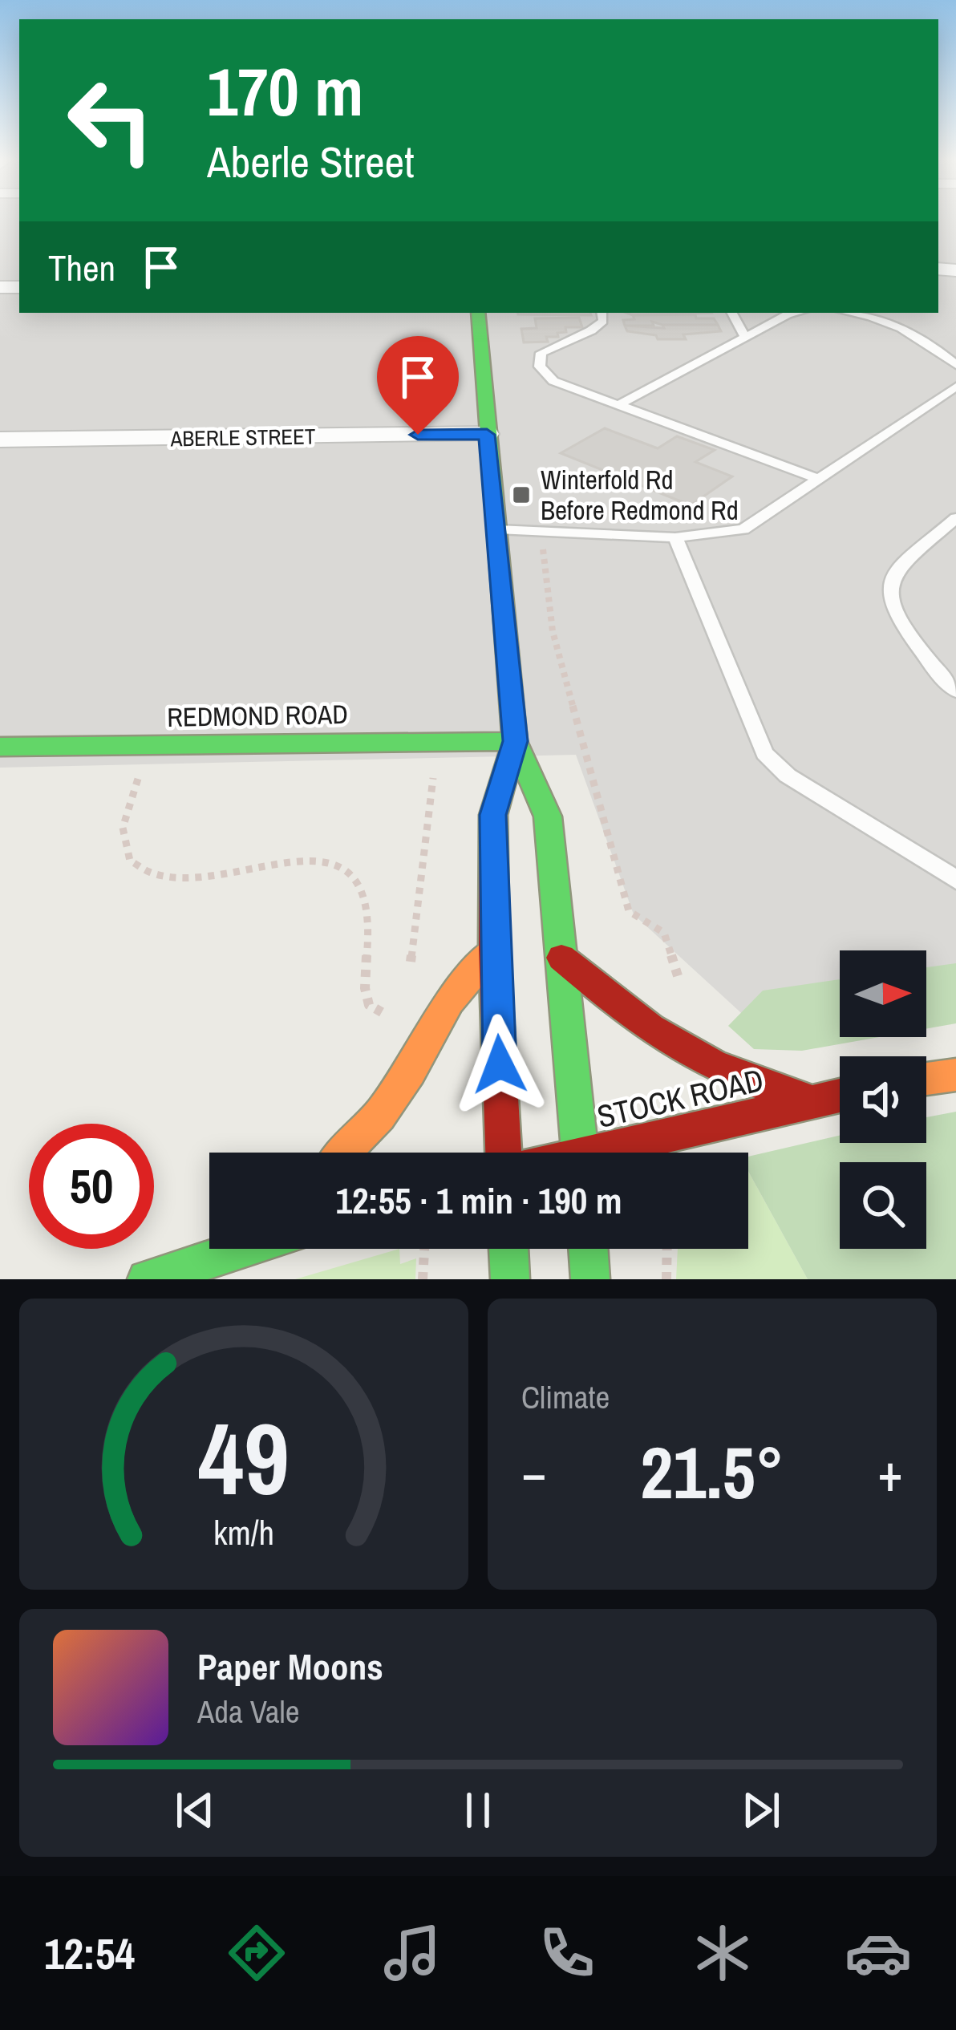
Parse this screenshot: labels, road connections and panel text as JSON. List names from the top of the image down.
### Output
{
  "streets": {
    "main road": ["REDMOND ROAD", "STOCK ROAD"],
    "street": ["ABERLE STREET"]
  },
  "places": {
    "transit": ["Winterfold Rd Before Redmond Rd"]
  },
  "north": "right",
  "page": {
    "turn": ["170 m", "Aberle Street"],
    "then": "Then",
    "limit": "50",
    "trip": "12:55 · 1 min · 190 m",
    "tile": "Climate",
    "heat": ["−", "21.5°", "+"],
    "song": ["Paper Moons", "Ada Vale"],
    "tabs": "12:54",
    "gauge": ["49", "km/h"]
  }
}
